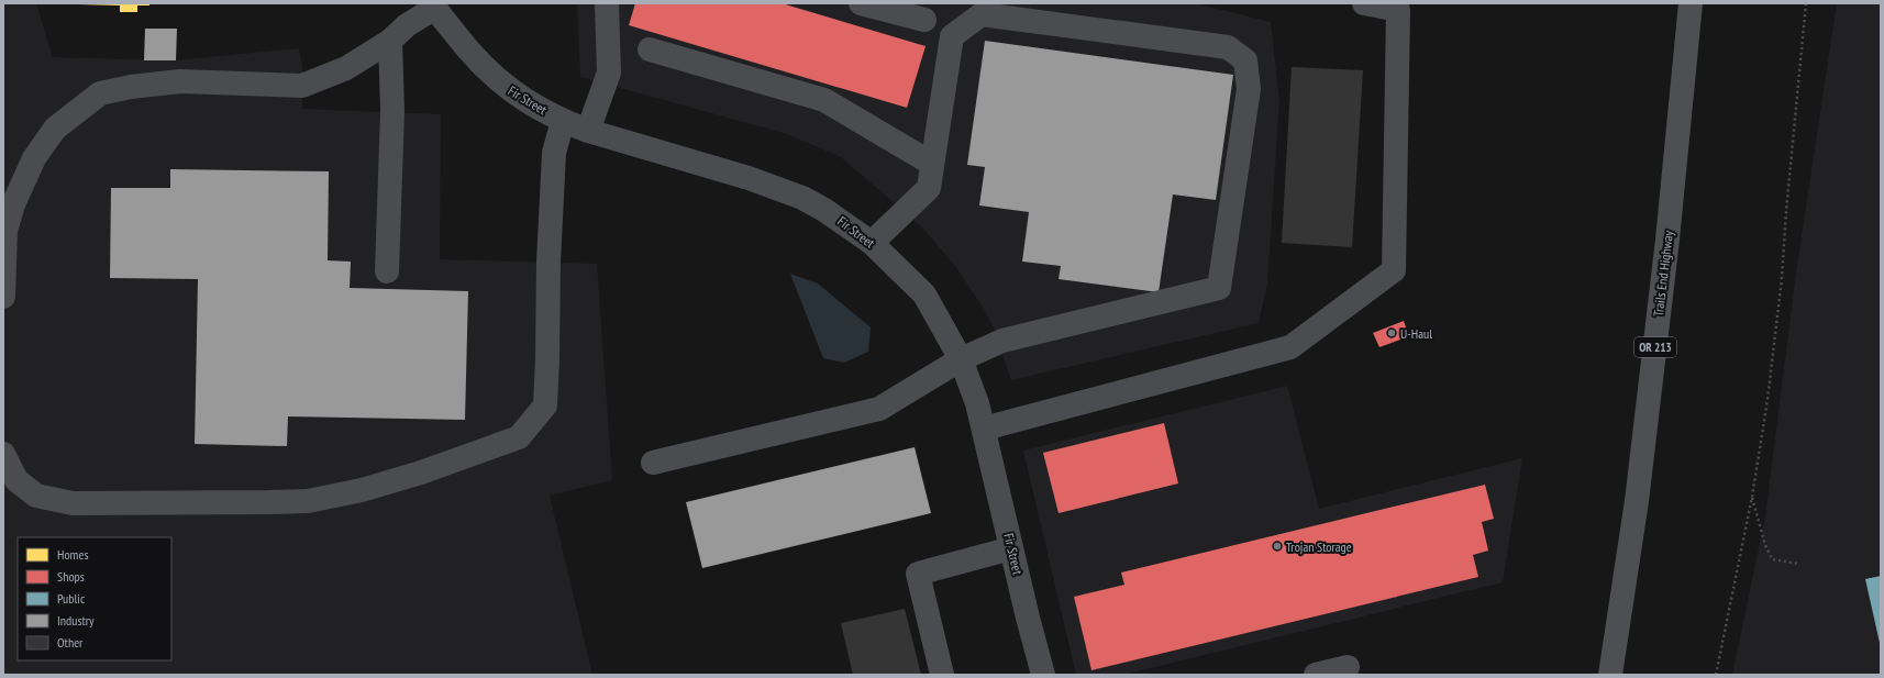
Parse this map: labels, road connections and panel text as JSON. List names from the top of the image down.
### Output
{
  "streets": {
    "main road": ["Trails End Highway", "OR 213"],
    "street": ["Fir Street"]
  },
  "places": ["U-Haul", "Trojan Storage"],
  "legend": [
    "Homes",
    "Shops",
    "Public",
    "Industry",
    "Other"
  ]
}
